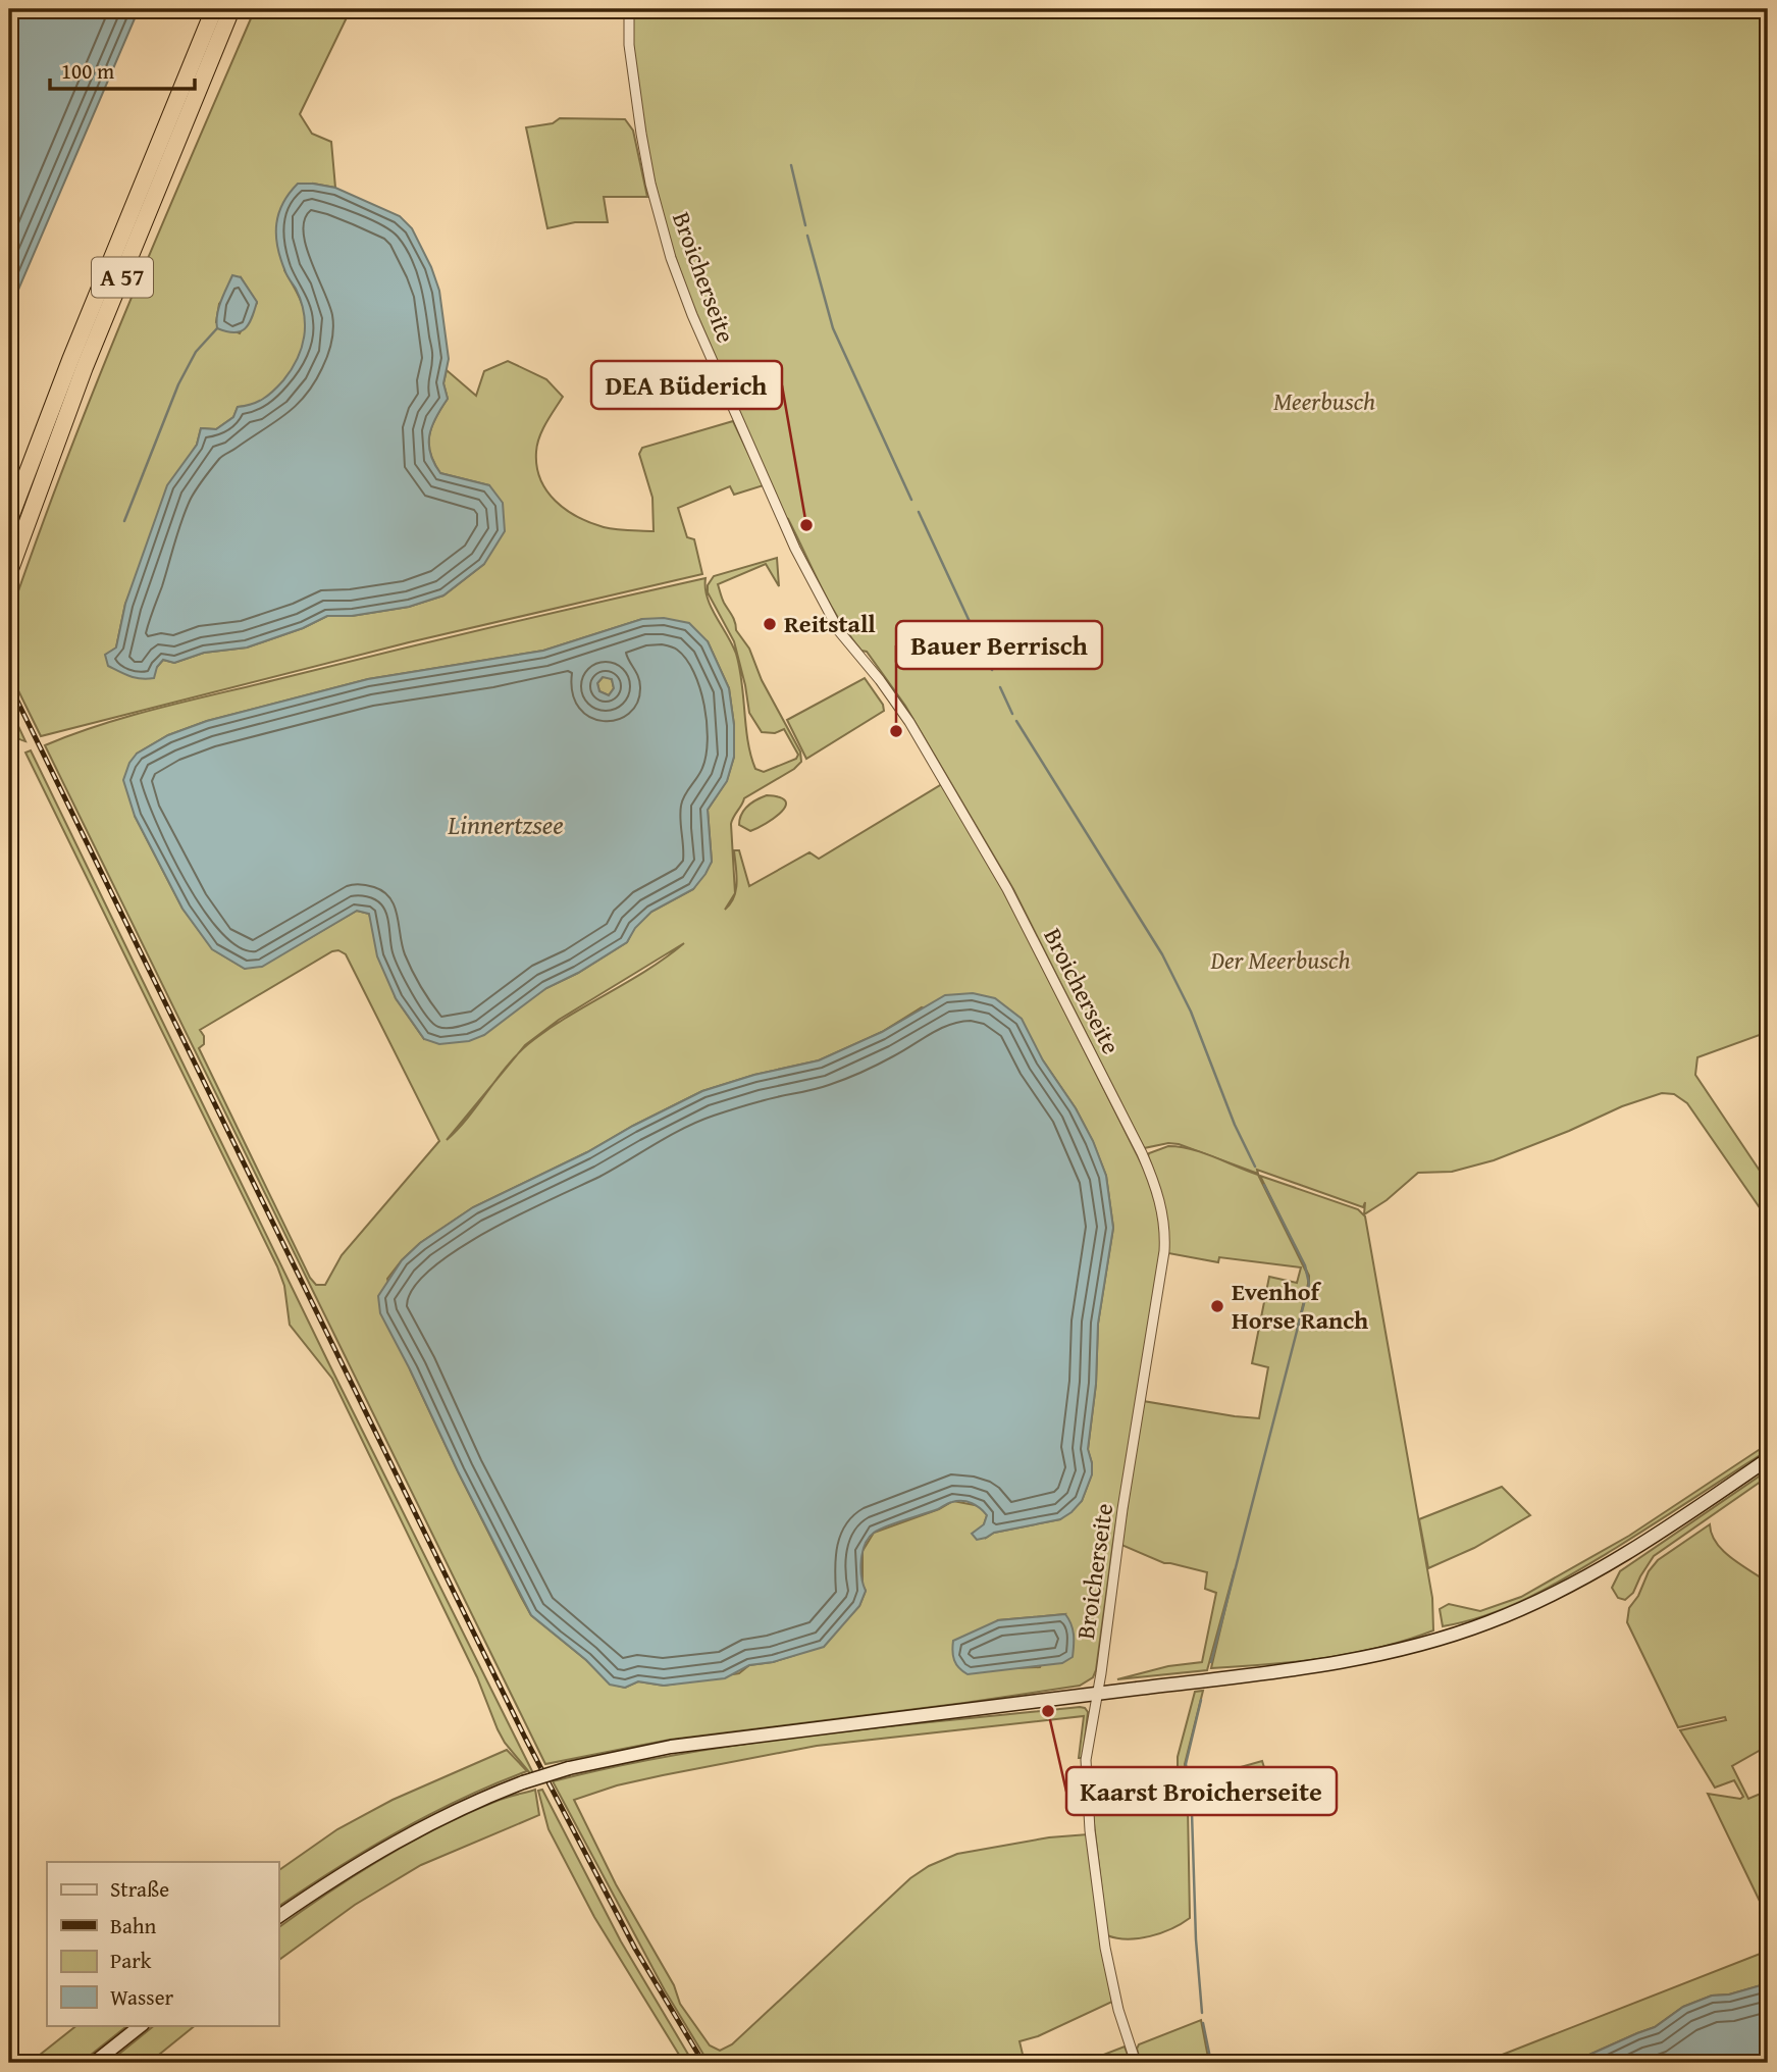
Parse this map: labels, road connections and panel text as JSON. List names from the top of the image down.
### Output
{
  "streets": {
    "highway": ["A 57"],
    "street": ["Broicherseite"]
  },
  "water": ["Linnertzsee"],
  "parks": ["Meerbusch", "Der Meerbusch"],
  "places": [
    "DEA Büderich",
    "Reitstall",
    "Bauer Berrisch",
    "Evenhof Horse Ranch",
    "Kaarst Broicherseite"
  ],
  "legend": [
    "Straße",
    "Bahn",
    "Park",
    "Wasser"
  ],
  "scale_bar": "100 m"
}
